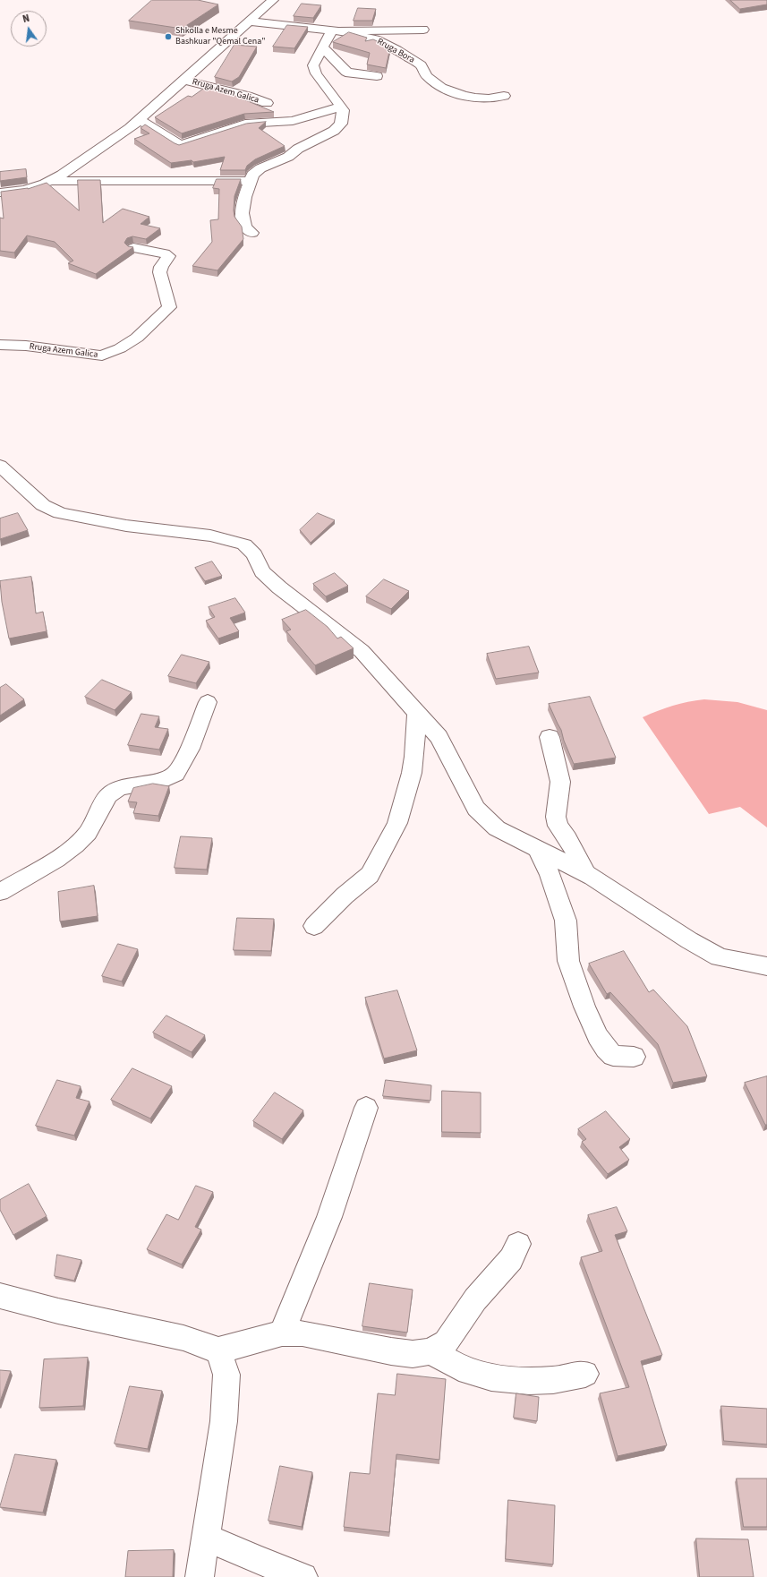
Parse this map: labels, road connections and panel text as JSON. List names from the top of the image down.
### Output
{
  "streets": {
    "street": ["Rruga Bora", "Rruga Azem Galica"]
  },
  "crossings": [
    ["Rruga Bora", "Rruga Azem Galica"]
  ],
  "places": ["Shkolla e Mesme Bashkuar \"Qemal Cena\""],
  "north": "top"
}
